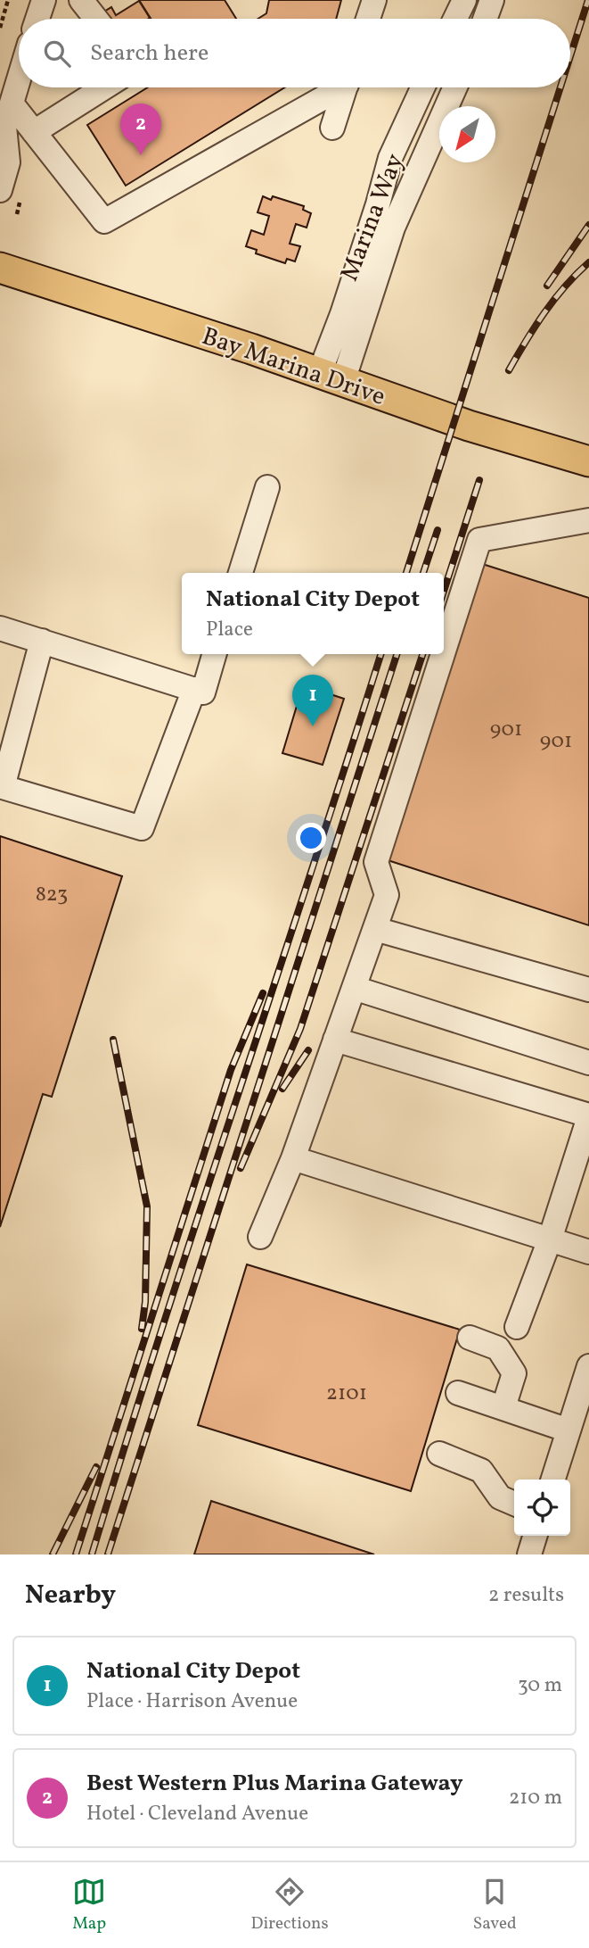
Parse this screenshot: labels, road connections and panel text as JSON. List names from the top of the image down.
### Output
{
  "streets": {
    "main road": ["Bay Marina Drive"],
    "street": ["Marina Way"]
  },
  "crossings": [
    ["Marina Way", "Bay Marina Drive"]
  ],
  "house_numbers": [
    "901",
    "901",
    "823",
    "2101"
  ],
  "north": "bottom left",
  "page": {
    "search": "Search here",
    "pins": ["2", "1"],
    "popup": ["National City Depot", "Place"],
    "heading": ["Nearby", "2 results"],
    "list": [
      {
        "mark": "1",
        "name": "National City Depot",
        "note": "Place · Harrison Avenue",
        "value": "30 m"
      },
      {
        "mark": "2",
        "name": "Best Western Plus Marina Gateway",
        "note": "Hotel · Cleveland Avenue",
        "value": "210 m"
      }
    ],
    "nav": ["Map", "Directions", "Saved"]
  }
}
